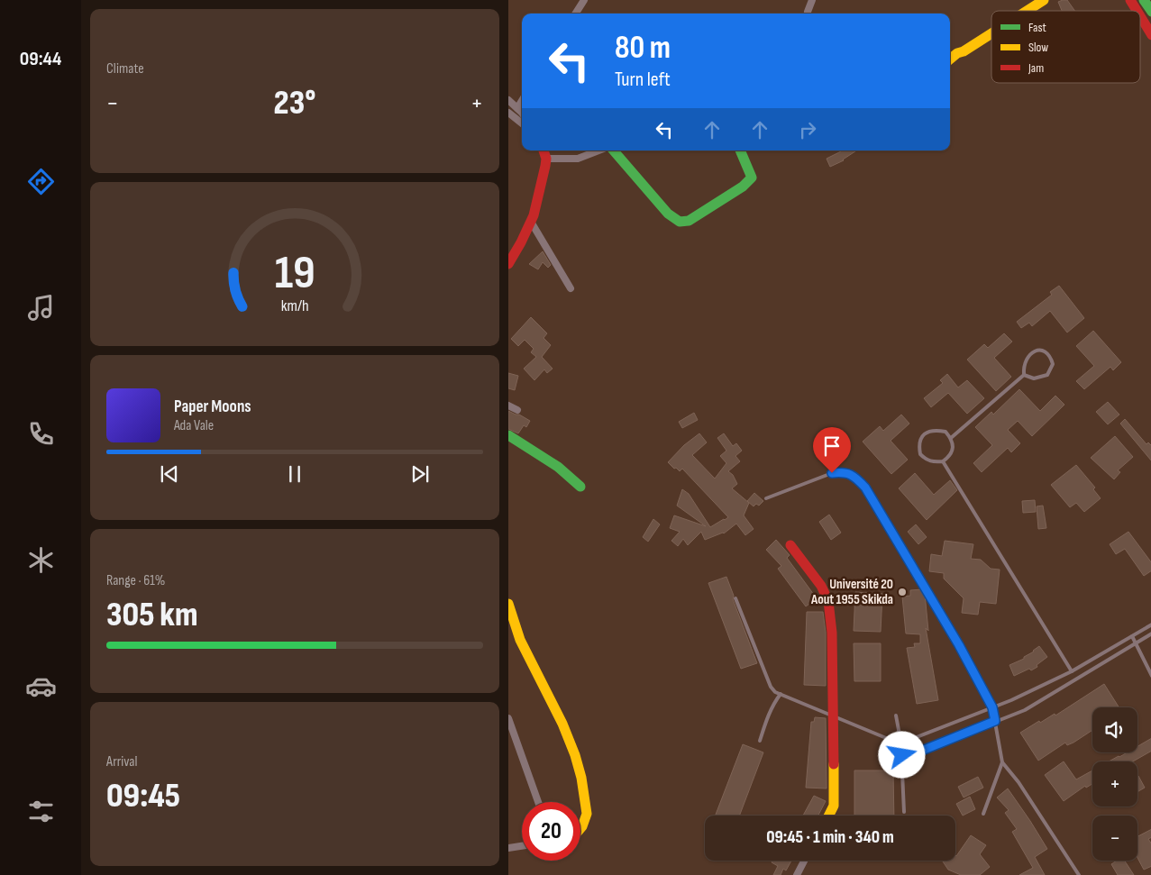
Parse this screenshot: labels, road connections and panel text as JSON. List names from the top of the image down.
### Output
{
  "places": ["Université 20 Aout 1955 Skikda"],
  "legend": ["Fast", "Slow", "Jam"],
  "page": {
    "tabs": "09:44",
    "tile": [
      "Climate",
      ["Range · 61%", "305 km"],
      ["Arrival", "09:45"]
    ],
    "turn": ["80 m", "Turn left"],
    "heat": ["−", "23°", "+"],
    "song": ["Paper Moons", "Ada Vale"],
    "map_buttons": ["+", "−"],
    "limit": "20",
    "trip": "09:45 · 1 min · 340 m",
    "gauge": ["19", "km/h"]
  }
}
